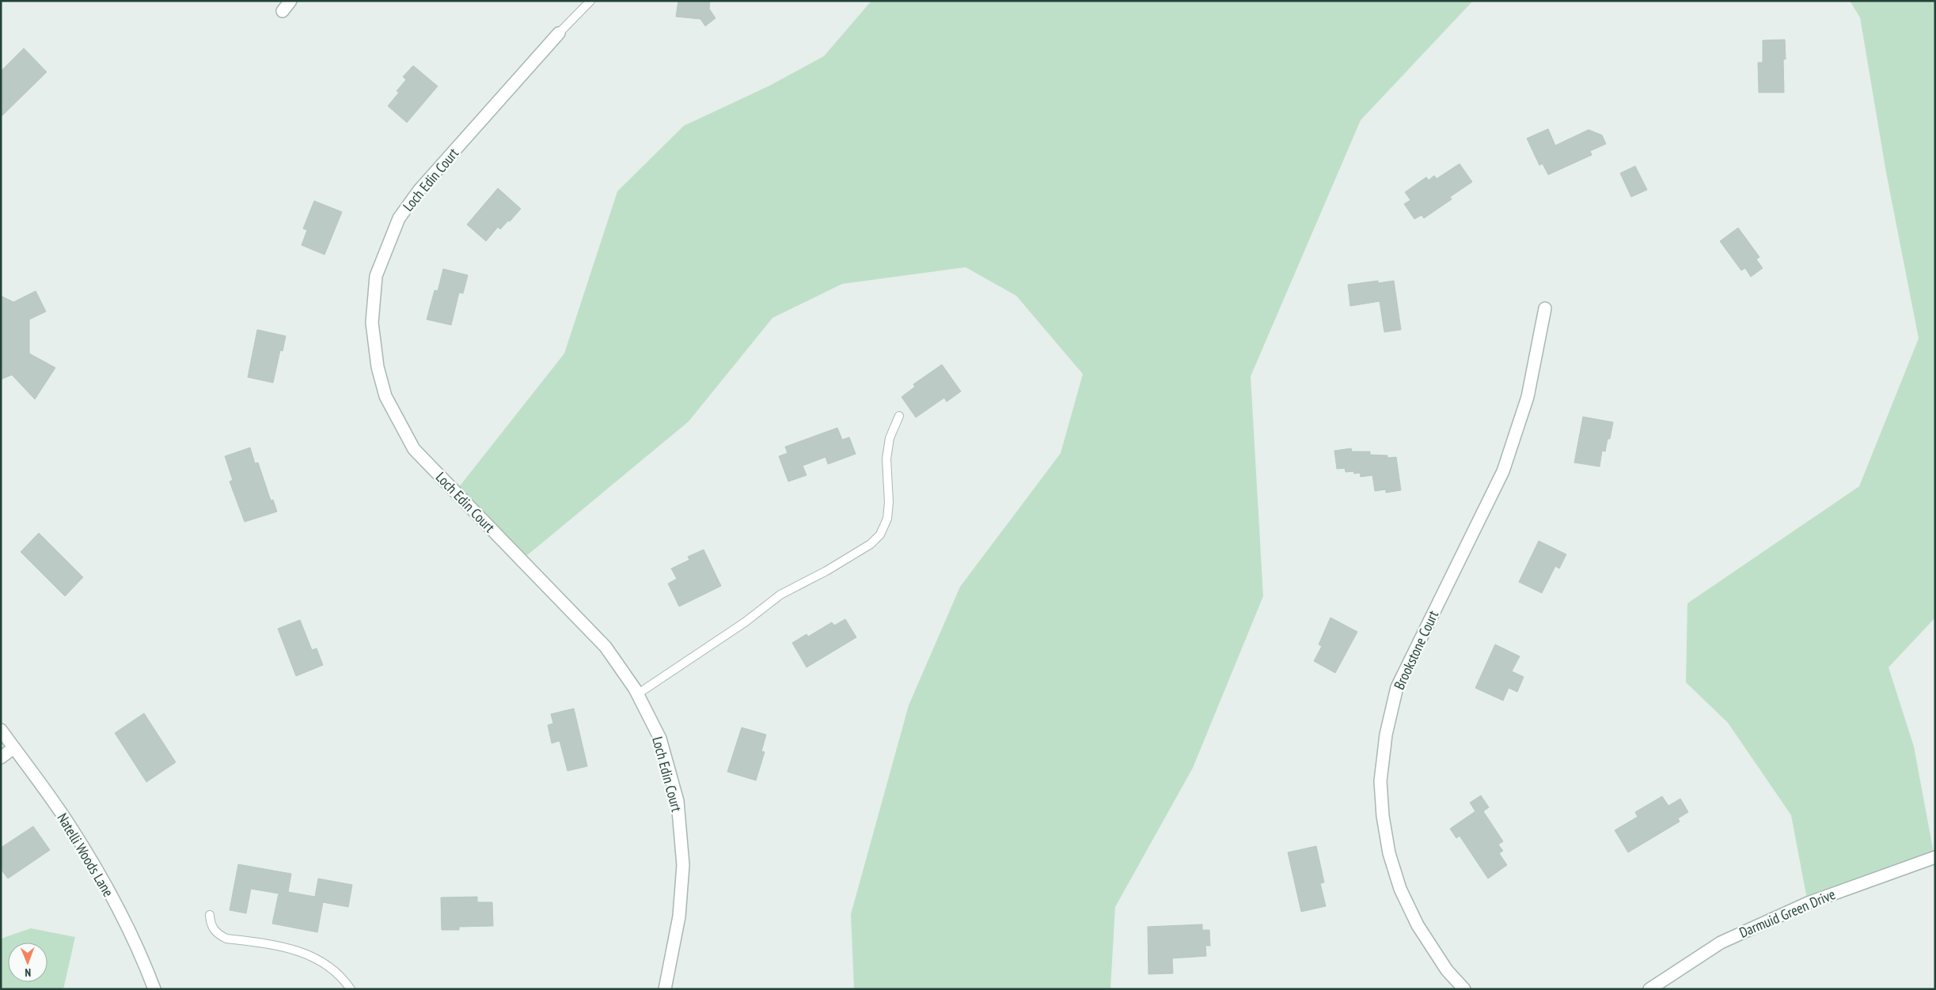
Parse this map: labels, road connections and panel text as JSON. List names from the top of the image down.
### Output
{
  "streets": {
    "street": [
      "Loch Edin Court",
      "Brookstone Court",
      "Natelli Woods Lane",
      "Darmuid Green Drive"
    ]
  },
  "north": "bottom"
}
